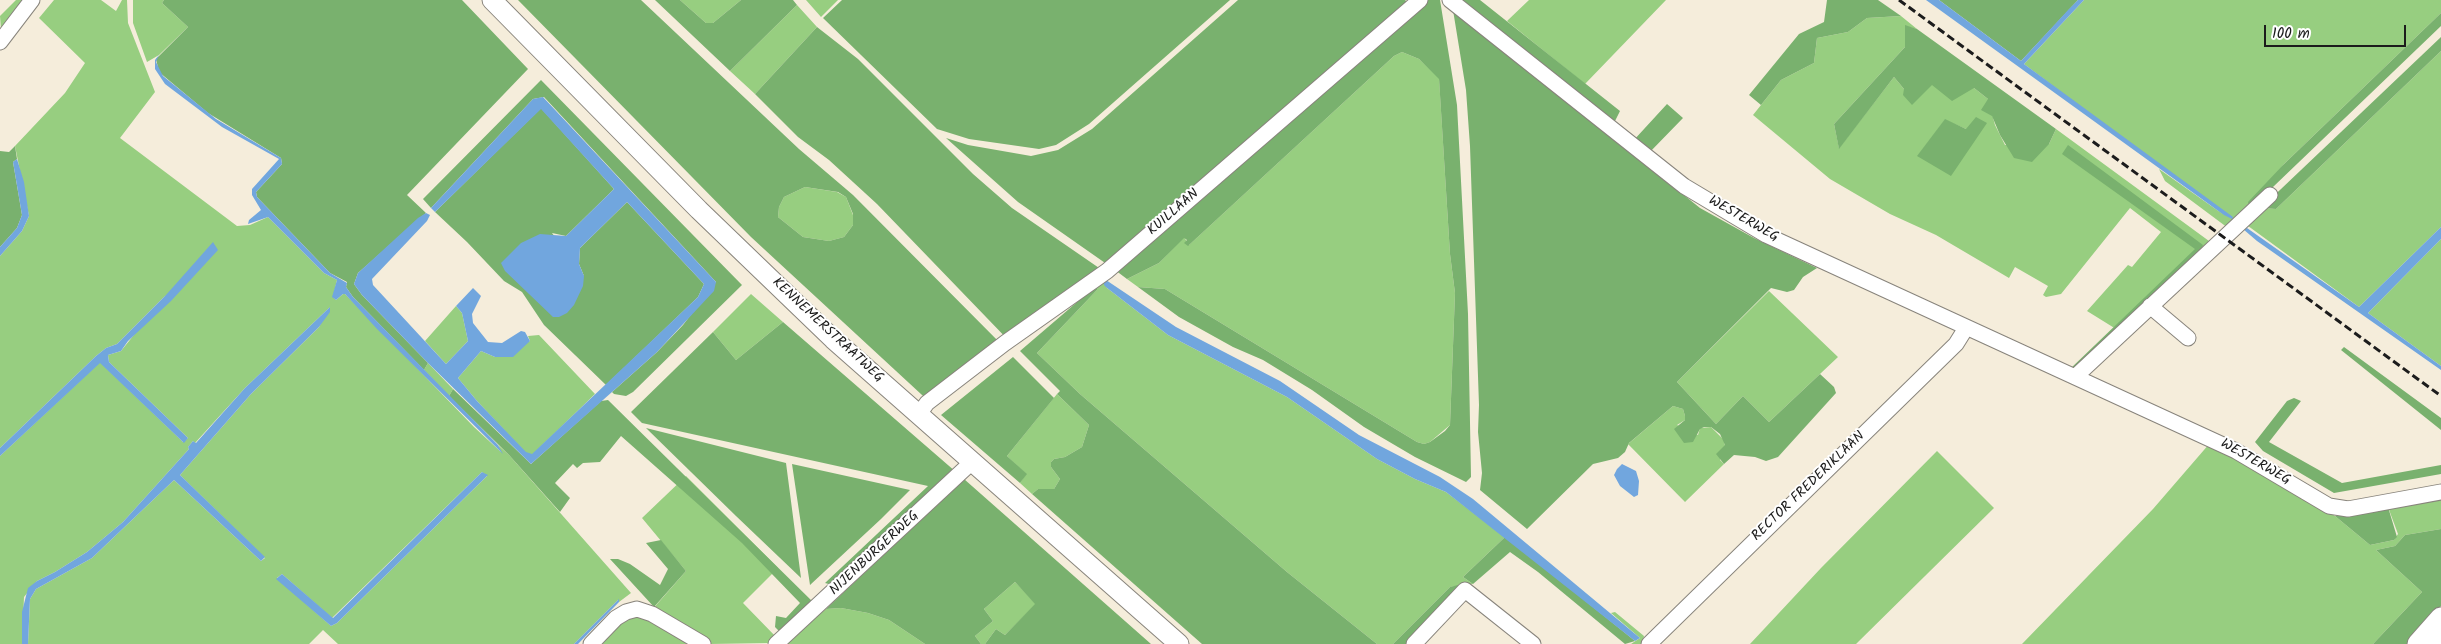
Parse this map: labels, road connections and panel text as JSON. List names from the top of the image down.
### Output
{
  "streets": {
    "main road": ["KENNEMERSTRAATWEG"],
    "street": [
      "KUILLAAN",
      "WESTERWEG",
      "RECTOR FREDERIKLAAN",
      "NIJENBURGERWEG"
    ]
  },
  "crossings": [
    ["KUILLAAN", "KENNEMERSTRAATWEG"],
    ["WESTERWEG", "RECTOR FREDERIKLAAN"],
    ["KENNEMERSTRAATWEG", "NIJENBURGERWEG"]
  ],
  "scale_bar": "100 m"
}
